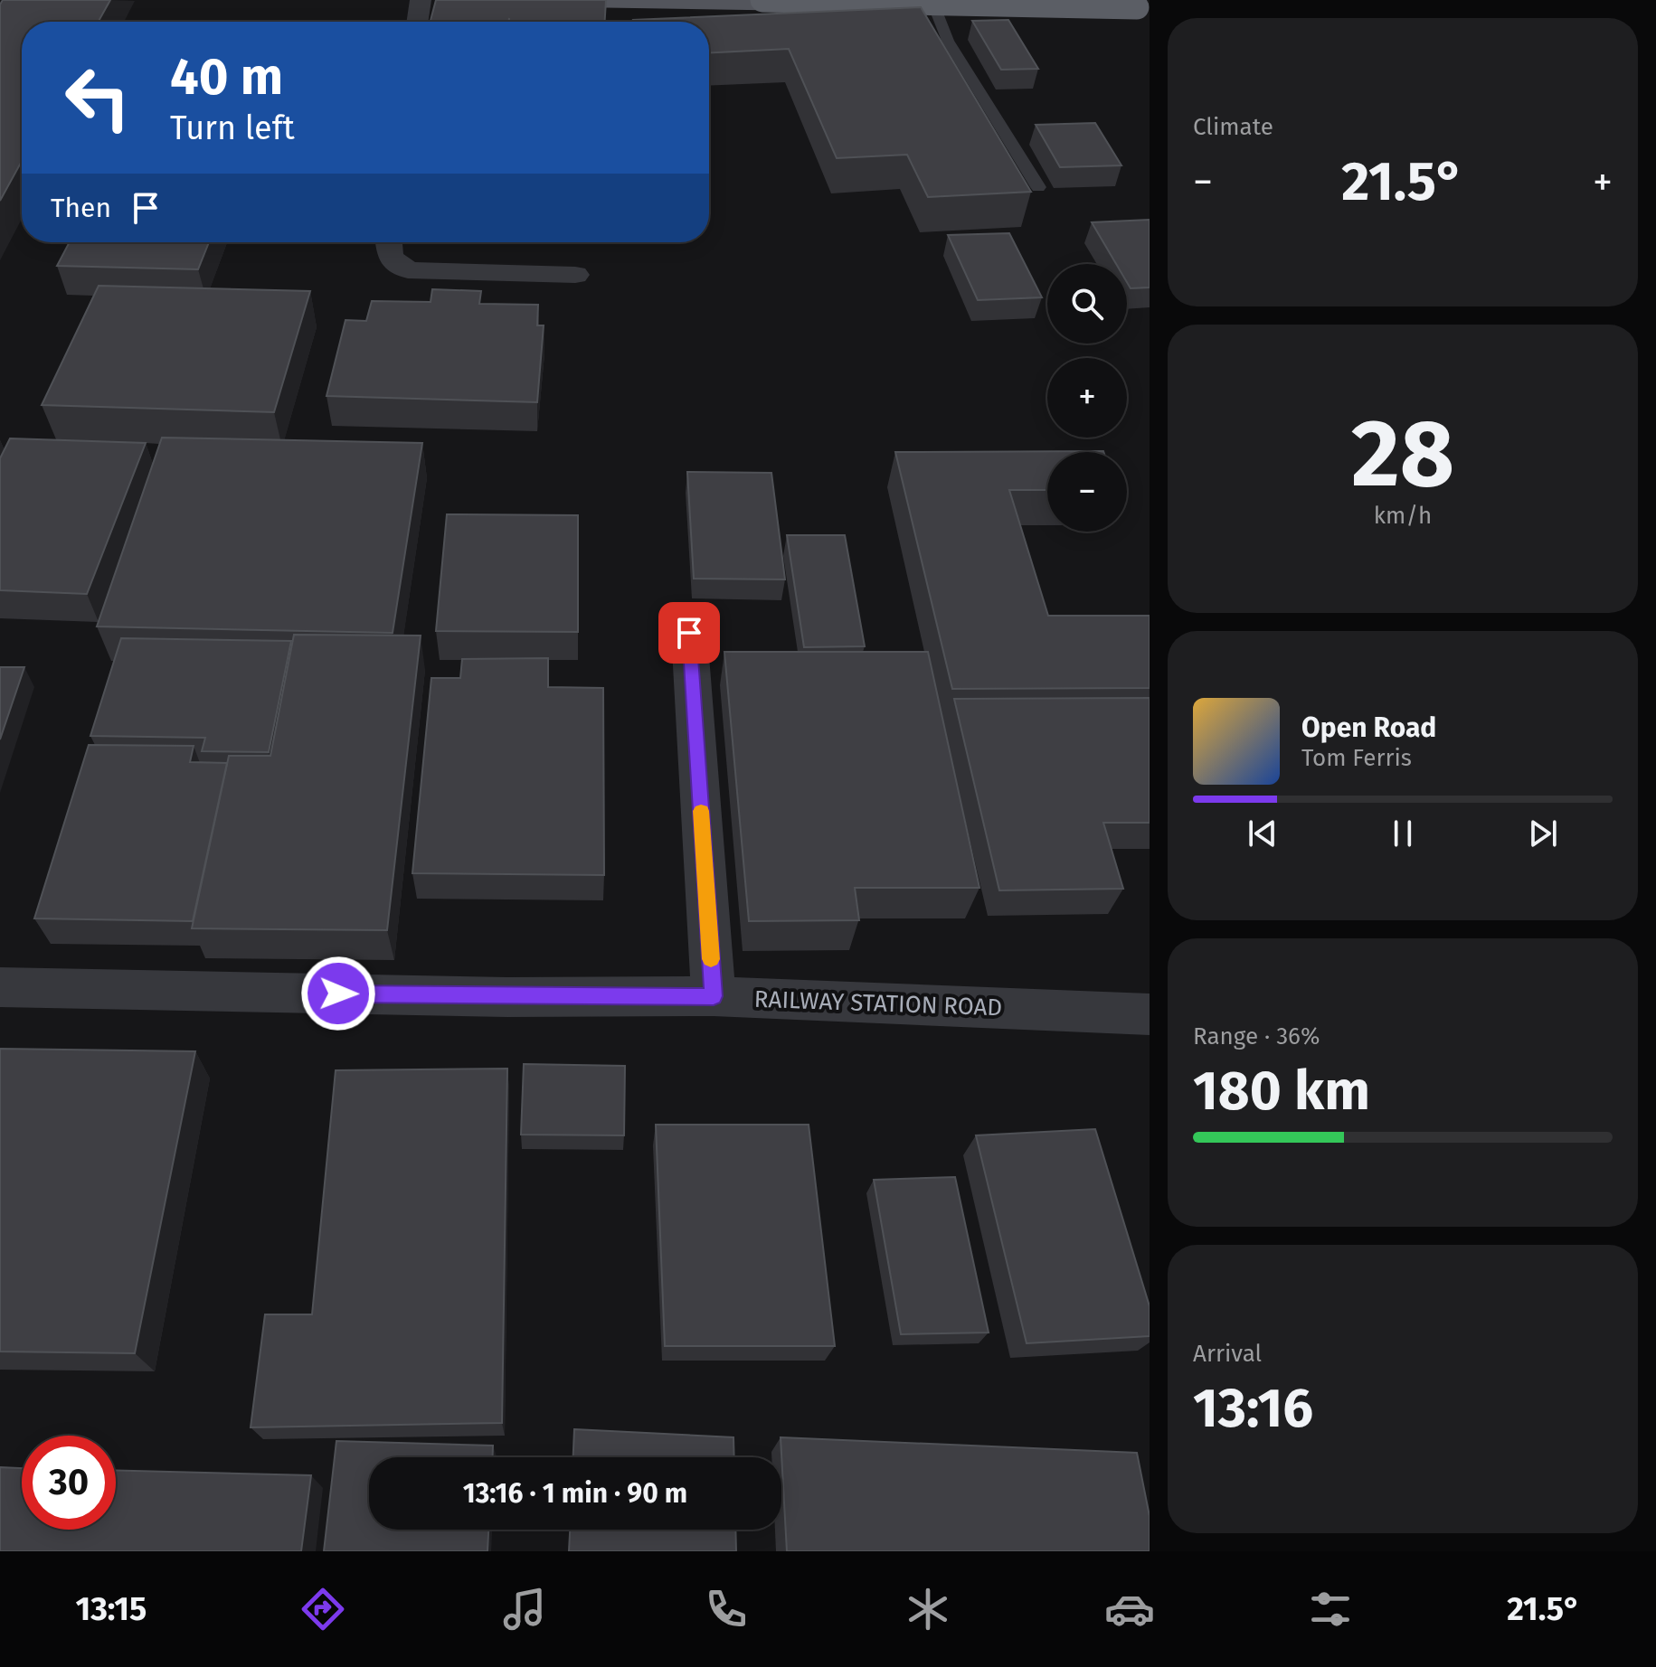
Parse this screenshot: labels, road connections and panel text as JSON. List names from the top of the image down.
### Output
{
  "streets": {
    "street": ["RAILWAY STATION ROAD"]
  },
  "page": {
    "tile": [
      "Climate",
      ["28", "km/h"],
      ["Range · 36%", "180 km"],
      ["Arrival", "13:16"]
    ],
    "turn": ["40 m", "Turn left"],
    "heat": ["−", "21.5°", "+"],
    "then": "Then",
    "map_buttons": ["+", "−"],
    "song": ["Open Road", "Tom Ferris"],
    "limit": "30",
    "trip": "13:16 · 1 min · 90 m",
    "tabs": ["13:15", "21.5°"]
  }
}
